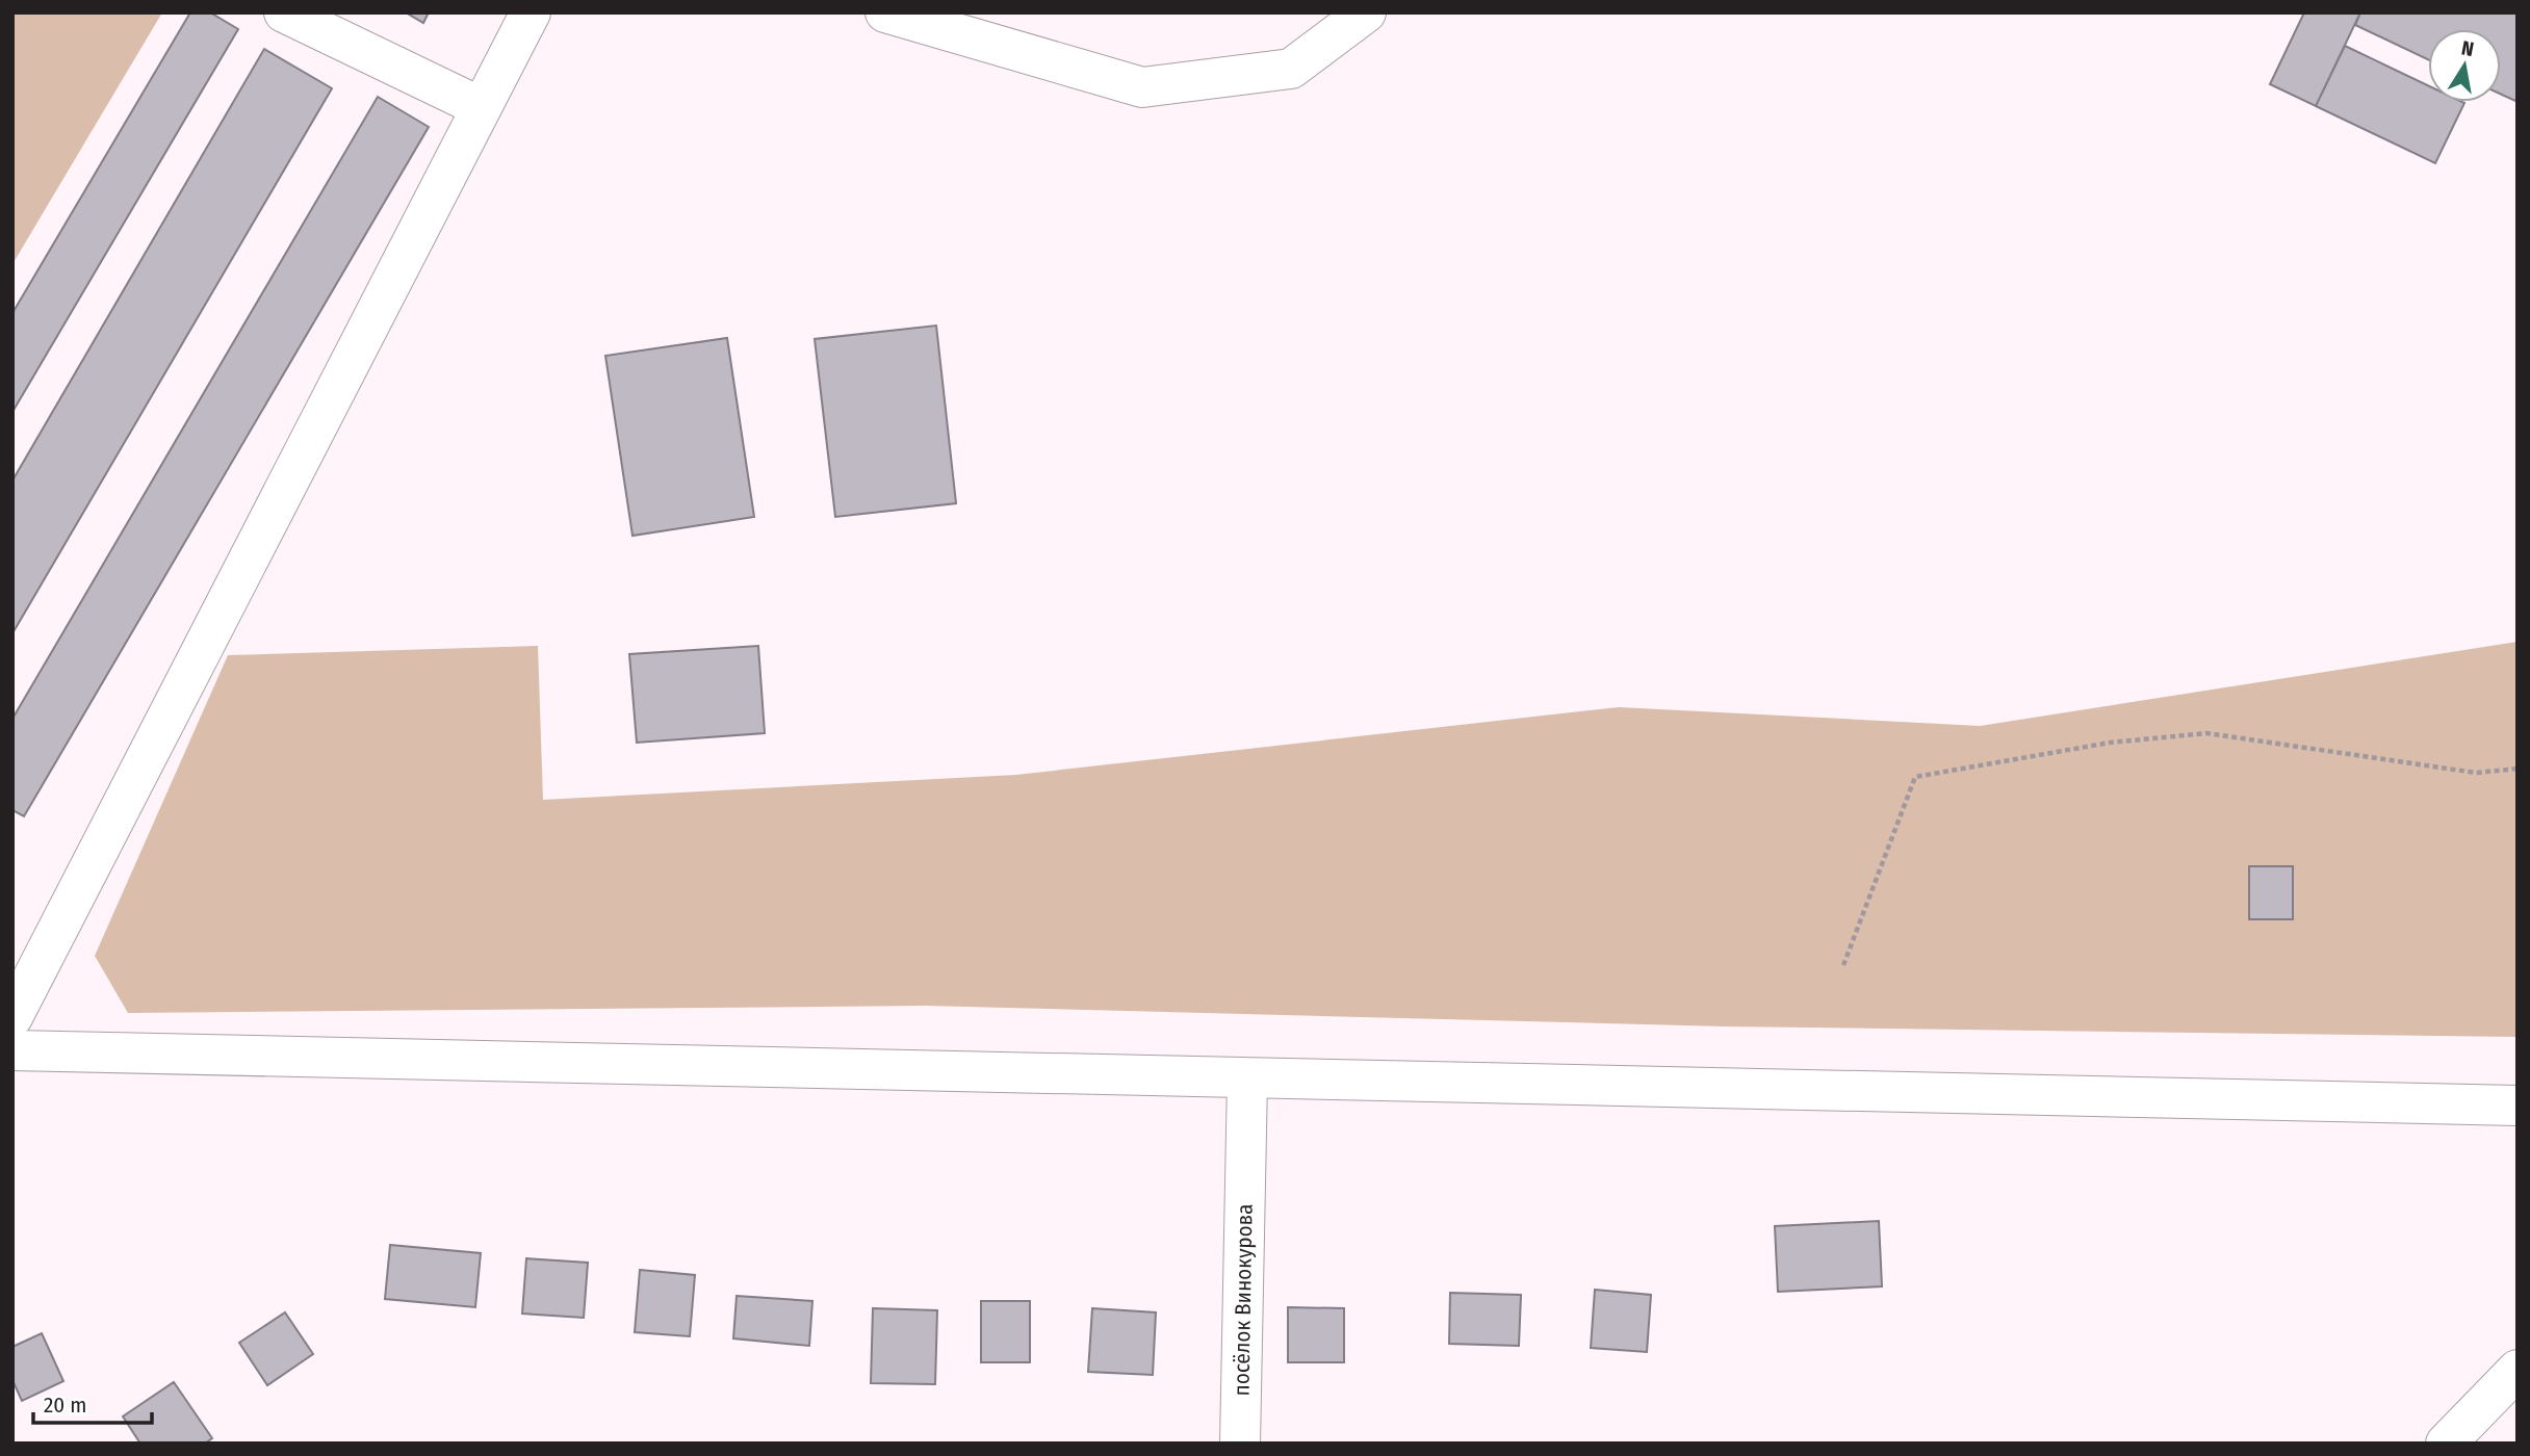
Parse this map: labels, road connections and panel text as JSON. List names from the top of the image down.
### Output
{
  "streets": {
    "main road": ["посёлок Винокурова"]
  },
  "scale_bar": "20 m",
  "north": "top"
}
